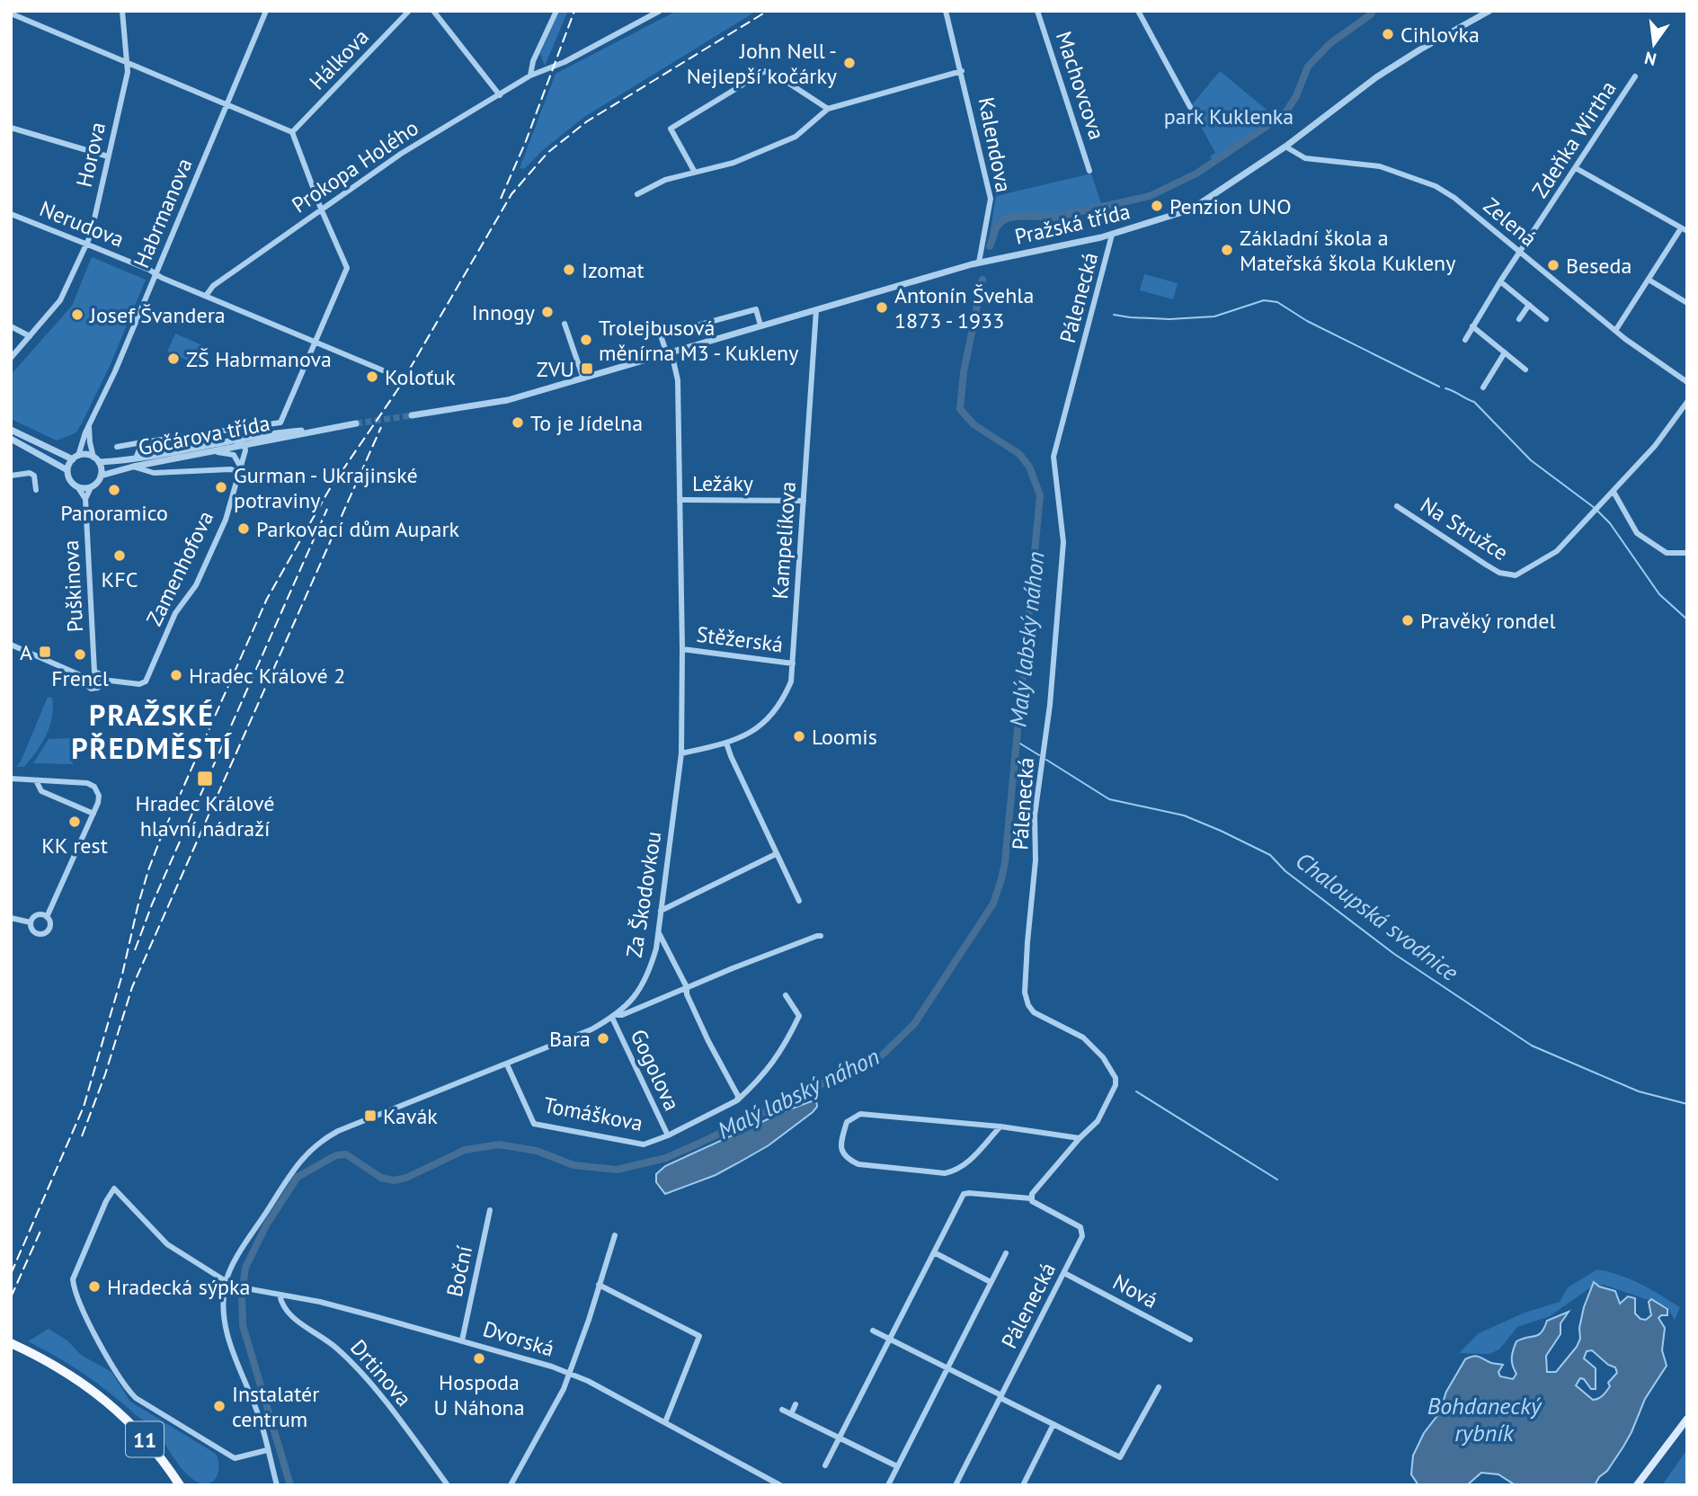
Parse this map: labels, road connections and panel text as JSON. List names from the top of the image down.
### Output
{
  "streets": {
    "main road": ["11"],
    "street": [
      "Hálkova",
      "Machovcova",
      "Zdeňka Wirtha",
      "Kalendova",
      "Horova",
      "Prokopa Holého",
      "Habrmanova",
      "Zelená",
      "Nerudova",
      "Pražská třída",
      "Pálenecká",
      "Gočárova třída",
      "Ležáky",
      "Na Stružce",
      "Kampelíkova",
      "Zamenhofova",
      "Puškinova",
      "Stěžerská",
      "Za Škodovkou",
      "Gogolova",
      "Tomáškova",
      "Boční",
      "Nová",
      "Dvorská",
      "Drtinova"
    ]
  },
  "crossings": [
    ["Zdeňka Wirtha", "Zelená"],
    ["Kalendova", "Pražská třída"],
    ["Horova", "Nerudova"],
    ["Prokopa Holého", "Nerudova"],
    ["Habrmanova", "Nerudova"],
    ["Habrmanova", "Gočárova třída"],
    ["Habrmanova", "Puškinova"],
    ["Zelená", "Pražská třída"],
    ["Nerudova", "Gočárova třída"],
    ["Pražská třída", "Pálenecká"],
    ["Pražská třída", "Kampelíkova"],
    ["Pražská třída", "Za Škodovkou"],
    ["Pálenecká", "Nová"],
    ["Gočárova třída", "Zamenhofova"],
    ["Gočárova třída", "Puškinova"],
    ["Ležáky", "Kampelíkova"],
    ["Ležáky", "Za Škodovkou"],
    ["Kampelíkova", "Stěžerská"],
    ["Kampelíkova", "Za Škodovkou"],
    ["Zamenhofova", "Puškinova"],
    ["Stěžerská", "Za Škodovkou"],
    ["Za Škodovkou", "Gogolova"],
    ["Za Škodovkou", "Tomáškova"],
    ["Za Škodovkou", "Dvorská"],
    ["Gogolova", "Tomáškova"],
    ["Boční", "Dvorská"],
    ["Dvorská", "Drtinova"]
  ],
  "districts": ["PRAŽSKÉ PŘEDMĚSTÍ"],
  "water": ["Malý labský náhon", "Chaloupská svodnice", "Bohdanecký rybník"],
  "parks": ["park Kuklenka"],
  "places": {
    "other": [
      "Cihlovka",
      "John Nell - Nejlepší kočárky",
      "Penzion UNO",
      "Základní škola a Mateřská škola Kukleny",
      "Beseda",
      "Izomat",
      "Antonín Švehla 1873 - 1933",
      "Innogy",
      "Josef Švandera",
      "Trolejbusová měnírna M3 - Kukleny",
      "ZŠ Habrmanova",
      "Koloťuk",
      "To je Jídelna",
      "Gurman - Ukrajinské potraviny",
      "Panoramico",
      "Parkovací dům Aupark",
      "KFC",
      "Pravěký rondel",
      "Frencl",
      "Hradec Králové 2",
      "Loomis",
      "KK rest",
      "Bara",
      "Hradecká sýpka",
      "Hospoda U Náhona",
      "Instalatér centrum"
    ],
    "transit": [
      "ZVU",
      "A",
      "Hradec Králové hlavní nádraží",
      "Kavák"
    ]
  },
  "north": "bottom"
}
